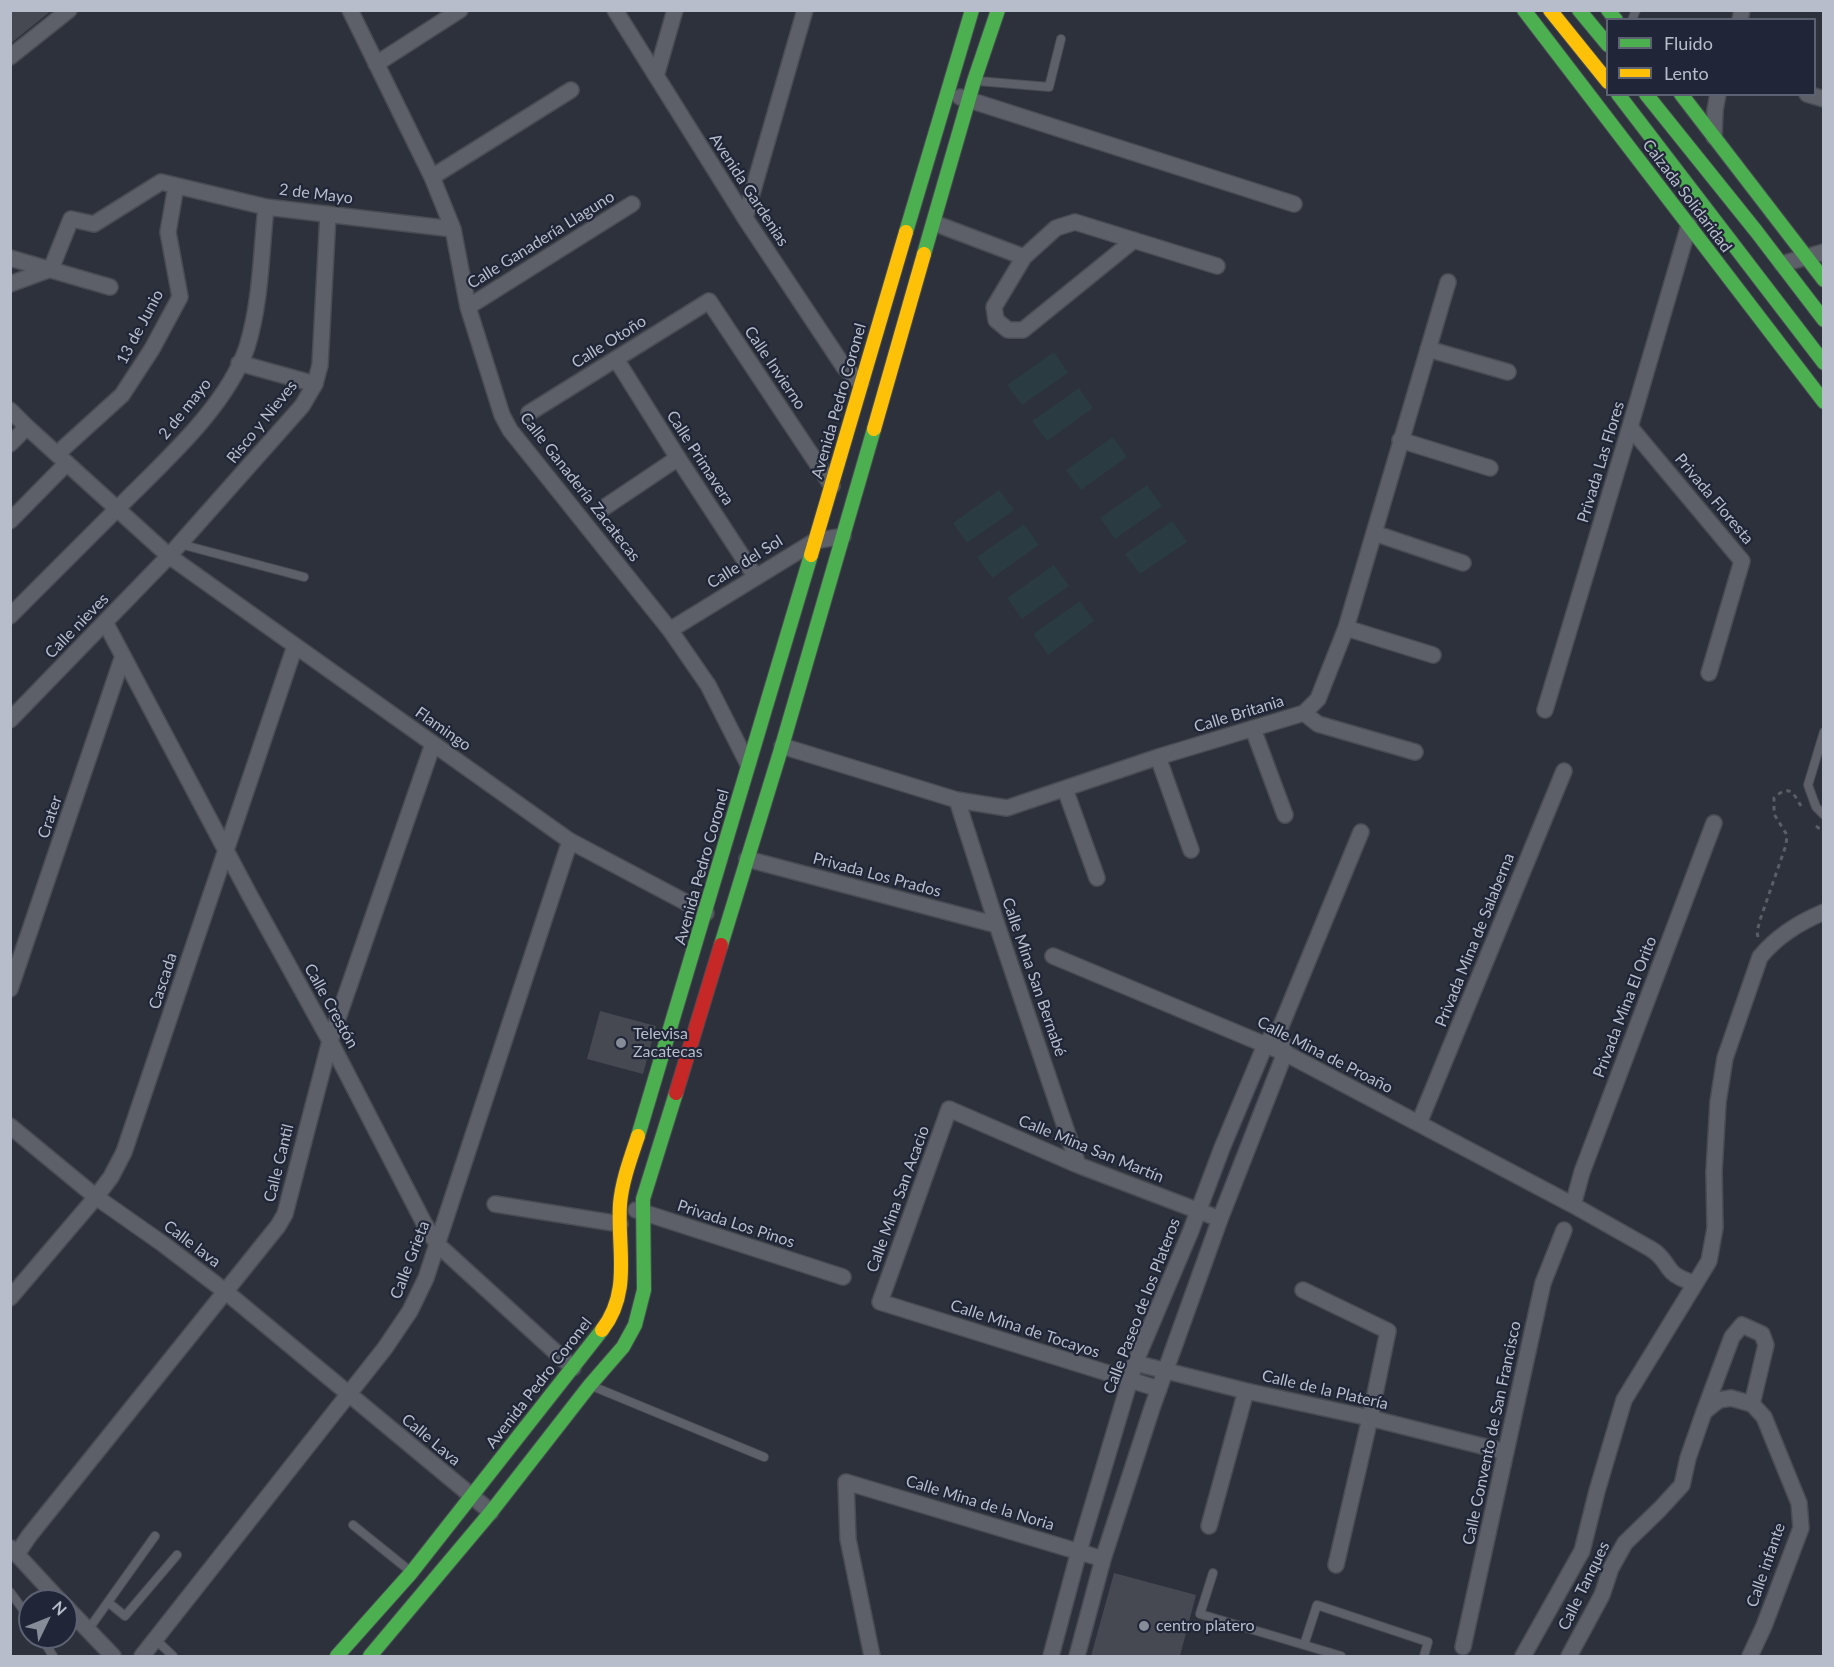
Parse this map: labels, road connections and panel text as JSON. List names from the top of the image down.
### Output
{
  "streets": {
    "main road": ["Calzada Solidaridad", "Avenida Pedro Coronel"],
    "street": [
      "Avenida Gardenias",
      "2 de Mayo",
      "Calle Ganadería Llaguno",
      "13 de Junio",
      "Calle Otoño",
      "Calle Invierno",
      "2 de mayo",
      "Risco y Nieves",
      "Calle Primavera",
      "Privada Las Flores",
      "Calle Ganadería Zacatecas",
      "Privada Floresta",
      "Calle del Sol",
      "Calle nieves",
      "Calle Britania",
      "Flamingo",
      "Crater",
      "Privada Los Prados",
      "Privada Mina de Salaberna",
      "Calle Mina San Bernabé",
      "Cascada",
      "Calle Crestón",
      "Privada Mina El Orito",
      "Calle Mina de Proaño",
      "Calle Mina San Martín",
      "Calle Cantil",
      "Calle Mina San Acacio",
      "Privada Los Pinos",
      "Calle lava",
      "Calle Grieta",
      "Calle Paseo de los Plateros",
      "Calle Mina de Tocayos",
      "Calle de la Platería",
      "Calle Convento de San Francisco",
      "Calle Lava",
      "Calle Mina de la Noria",
      "Calle infante",
      "Calle Tanques"
    ]
  },
  "crossings": [
    ["Avenida Gardenias", "Avenida Pedro Coronel"],
    ["2 de Mayo", "13 de Junio"],
    ["2 de Mayo", "2 de mayo"],
    ["2 de Mayo", "Risco y Nieves"],
    ["2 de Mayo", "Calle Ganadería Zacatecas"],
    ["Calzada Solidaridad", "Privada Las Flores"],
    ["Calle Ganadería Llaguno", "Calle Ganadería Zacatecas"],
    ["13 de Junio", "Flamingo"],
    ["Calle Otoño", "Calle Invierno"],
    ["Calle Otoño", "Calle Primavera"],
    ["Calle Invierno", "Avenida Pedro Coronel"],
    ["Avenida Pedro Coronel", "Calle Ganadería Zacatecas"],
    ["Avenida Pedro Coronel", "Calle del Sol"],
    ["Avenida Pedro Coronel", "Flamingo"],
    ["Avenida Pedro Coronel", "Calle Crestón"],
    ["Avenida Pedro Coronel", "Privada Los Pinos"],
    ["Avenida Pedro Coronel", "Calle Lava"],
    ["2 de mayo", "Flamingo"],
    ["Risco y Nieves", "Calle nieves"],
    ["Risco y Nieves", "Flamingo"],
    ["Calle Primavera", "Calle del Sol"],
    ["Privada Las Flores", "Privada Floresta"],
    ["Calle Ganadería Zacatecas", "Calle del Sol"],
    ["Calle nieves", "Flamingo"],
    ["Calle nieves", "Calle Crestón"],
    ["Calle Britania", "Calle Mina San Bernabé"],
    ["Flamingo", "Cascada"],
    ["Flamingo", "Calle Cantil"],
    ["Flamingo", "Calle Grieta"],
    ["Crater", "Calle Crestón"],
    ["Privada Los Prados", "Calle Mina San Bernabé"],
    ["Privada Mina de Salaberna", "Calle Mina de Proaño"],
    ["Calle Mina San Bernabé", "Calle Mina San Martín"],
    ["Cascada", "Calle Crestón"],
    ["Cascada", "Calle lava"],
    ["Calle Crestón", "Calle Cantil"],
    ["Calle Crestón", "Calle Grieta"],
    ["Privada Mina El Orito", "Calle Mina de Proaño"],
    ["Calle Mina de Proaño", "Calle Paseo de los Plateros"],
    ["Calle Mina San Martín", "Calle Mina San Acacio"],
    ["Calle Mina San Martín", "Calle Paseo de los Plateros"],
    ["Calle Cantil", "Calle lava"],
    ["Calle Mina San Acacio", "Calle Mina de Tocayos"],
    ["Calle lava", "Calle Grieta"],
    ["Calle lava", "Calle Lava"],
    ["Calle Grieta", "Calle Lava"],
    ["Calle Paseo de los Plateros", "Calle Mina de Tocayos"],
    ["Calle Paseo de los Plateros", "Calle de la Platería"],
    ["Calle Paseo de los Plateros", "Calle Mina de la Noria"],
    ["Calle de la Platería", "Calle Convento de San Francisco"],
    ["Calle infante", "Calle Tanques"]
  ],
  "places": ["Televisa Zacatecas", "centro platero"],
  "legend": ["Fluido", "Lento"],
  "north": "top right"
}
